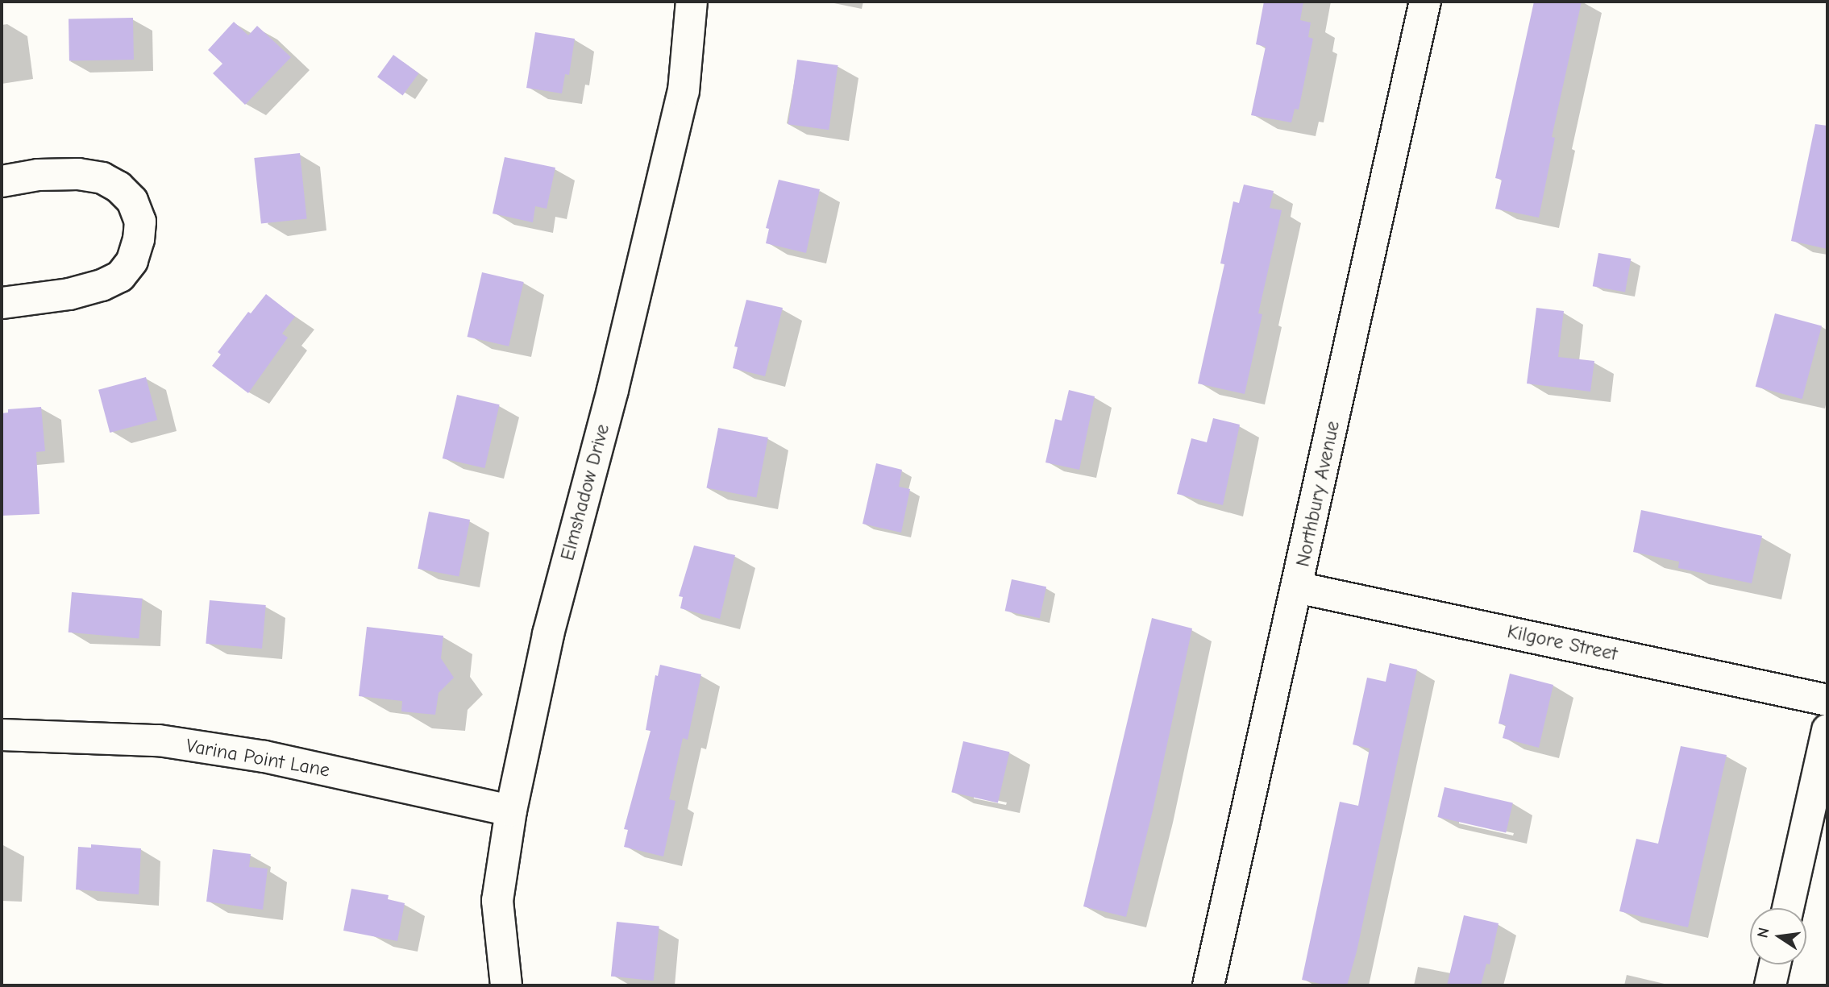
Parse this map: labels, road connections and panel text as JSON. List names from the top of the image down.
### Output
{
  "streets": {
    "street": [
      "Elmshadow Drive",
      "Northbury Avenue",
      "Kilgore Street",
      "Varina Point Lane"
    ]
  },
  "crossings": [
    ["Elmshadow Drive", "Varina Point Lane"],
    ["Northbury Avenue", "Kilgore Street"]
  ],
  "north": "left"
}
